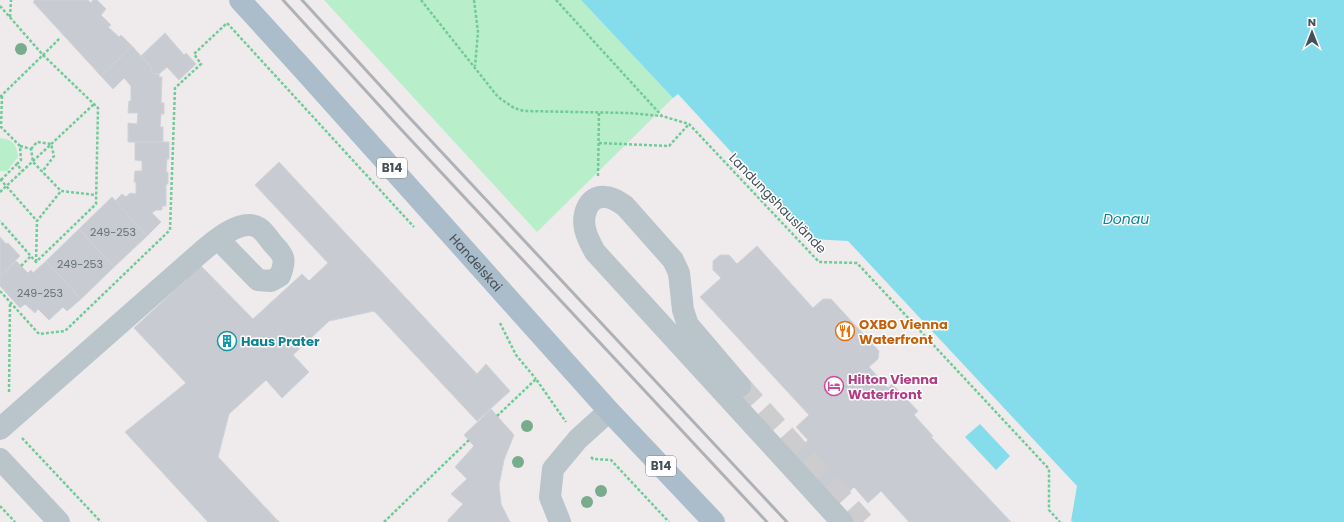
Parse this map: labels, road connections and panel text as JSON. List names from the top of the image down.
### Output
{
  "streets": {
    "main road": ["B14", "Handelskai"],
    "path": ["Landungshauslände"]
  },
  "water": ["Donau"],
  "places": {
    "restaurant": ["OXBO Vienna Waterfront"],
    "building": ["Haus Prater"],
    "hotel": ["Hilton Vienna Waterfront"]
  },
  "house_numbers": ["249-253", "249-253", "249-253"],
  "north": "top"
}
